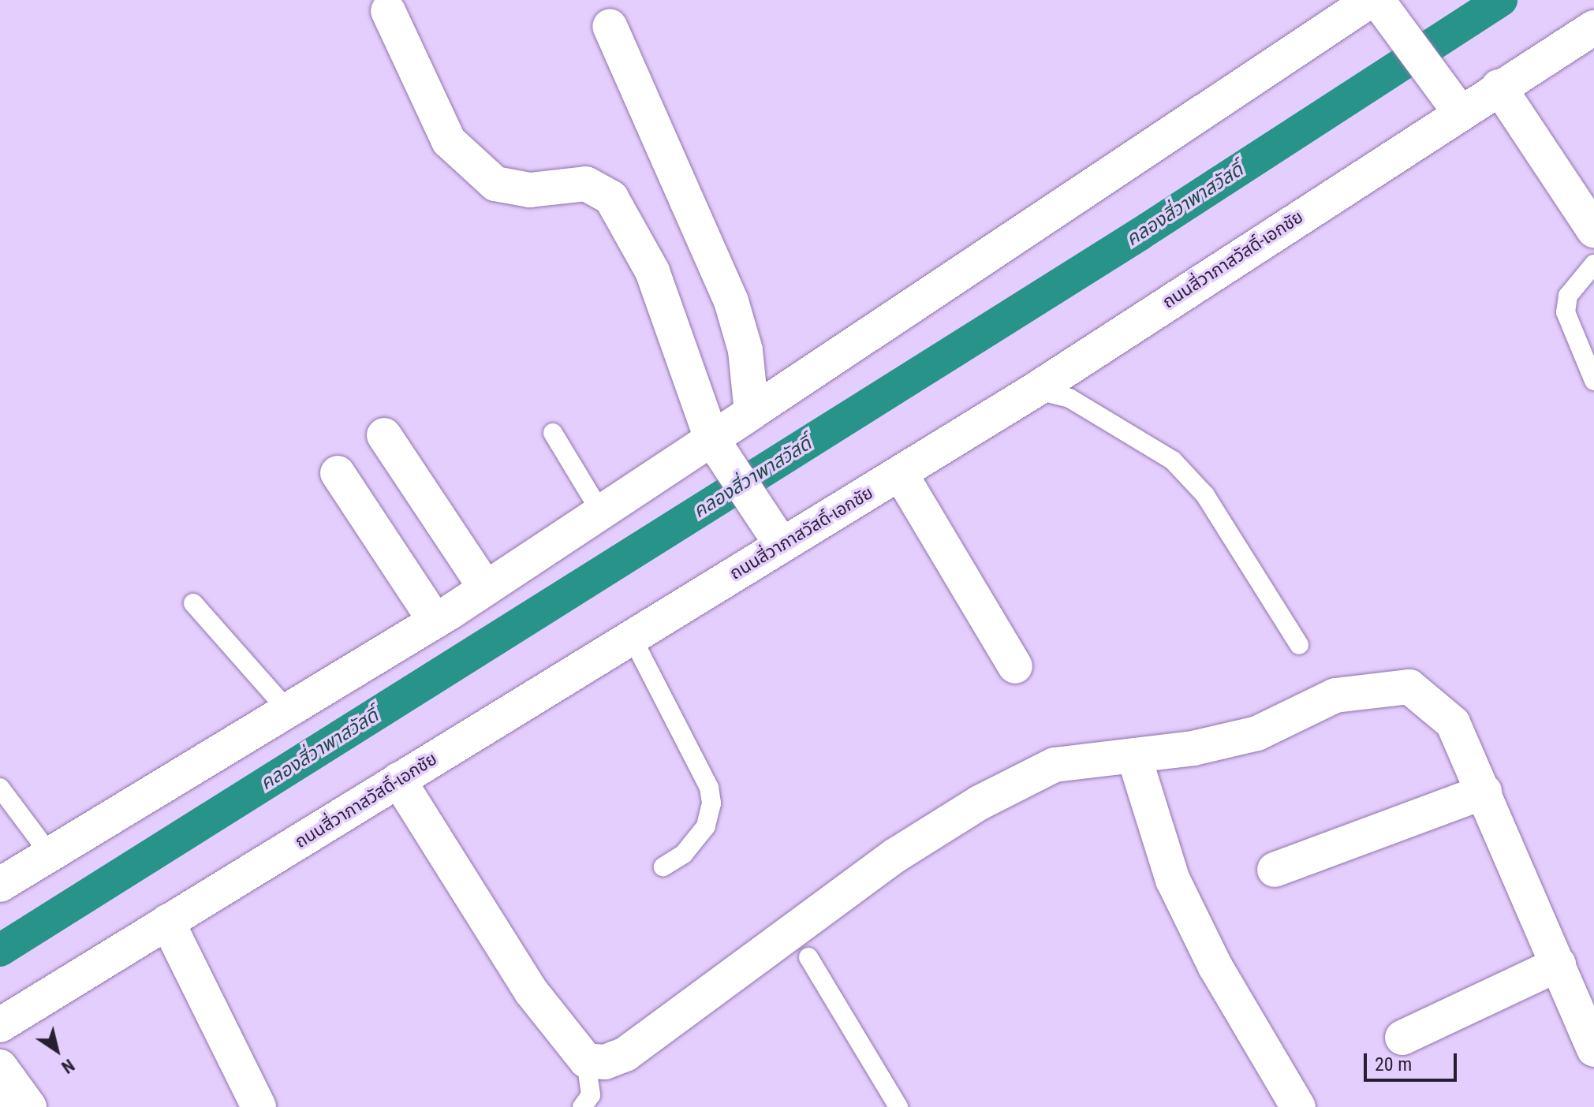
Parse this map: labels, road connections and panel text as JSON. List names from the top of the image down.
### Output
{
  "streets": {
    "street": ["ถนนสี่วาภาสวัสดิ์-เอกชัย"]
  },
  "water": ["คลองสี่วาพาสวัสดิ์"],
  "scale_bar": "20 m",
  "north": "bottom right"
}
